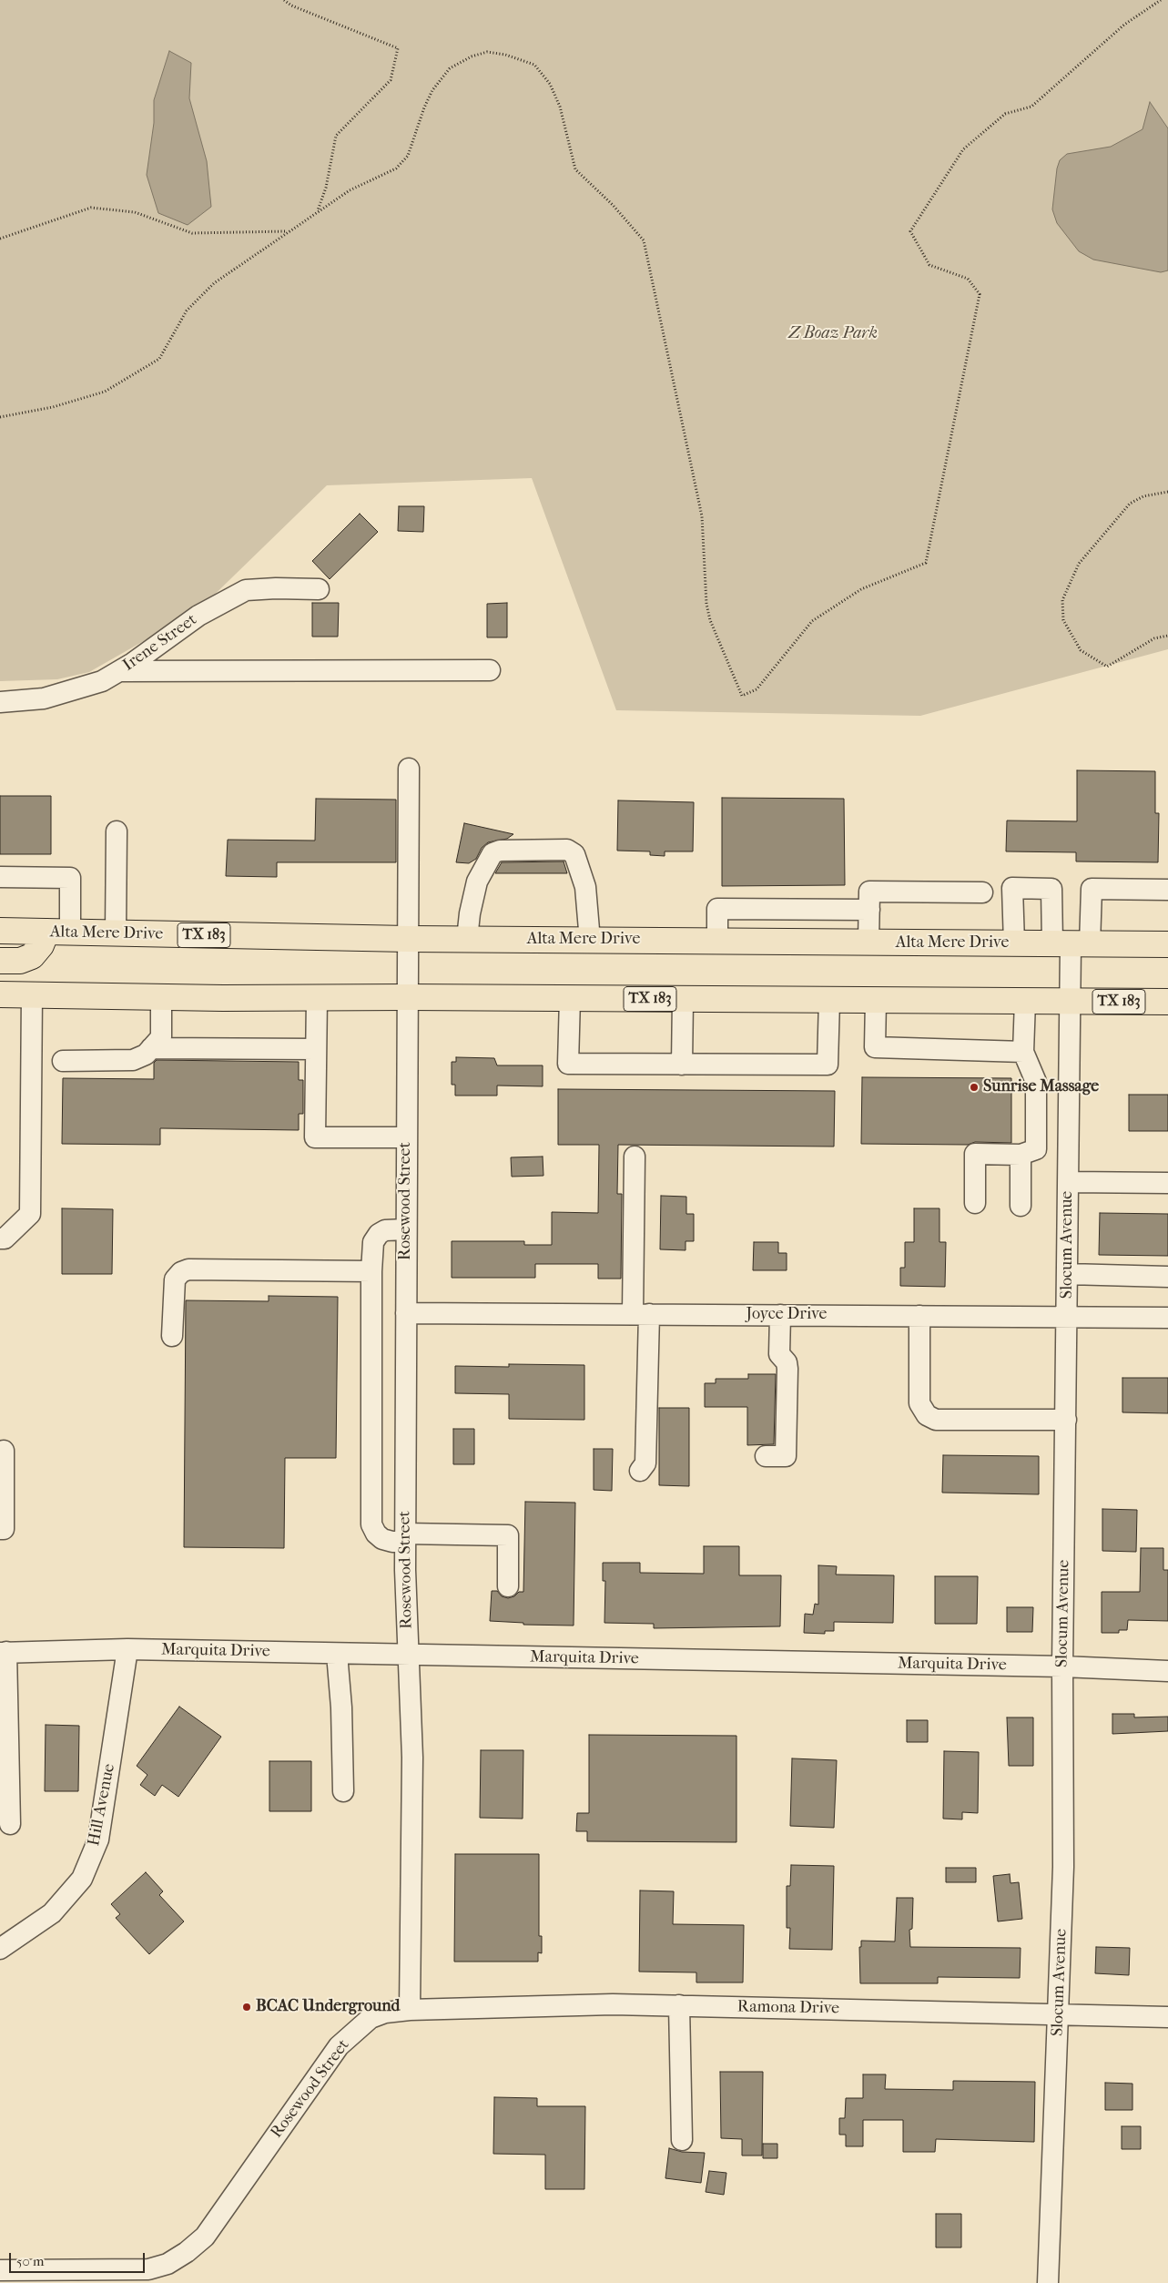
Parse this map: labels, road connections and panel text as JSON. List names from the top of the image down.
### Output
{
  "streets": {
    "main road": ["Alta Mere Drive", "TX 183"],
    "street": [
      "Irene Street",
      "Rosewood Street",
      "Slocum Avenue",
      "Joyce Drive",
      "Marquita Drive",
      "Hill Avenue",
      "Ramona Drive"
    ]
  },
  "crossings": [
    ["Alta Mere Drive", "Rosewood Street"],
    ["Alta Mere Drive", "Slocum Avenue"],
    ["TX 183", "Rosewood Street"],
    ["TX 183", "Slocum Avenue"],
    ["Rosewood Street", "Joyce Drive"],
    ["Rosewood Street", "Marquita Drive"],
    ["Rosewood Street", "Ramona Drive"],
    ["Slocum Avenue", "Joyce Drive"],
    ["Slocum Avenue", "Marquita Drive"],
    ["Slocum Avenue", "Ramona Drive"],
    ["Marquita Drive", "Hill Avenue"]
  ],
  "parks": ["Z Boaz Park"],
  "places": ["Sunrise Massage", "BCAC Underground"],
  "scale_bar": "50 m"
}
